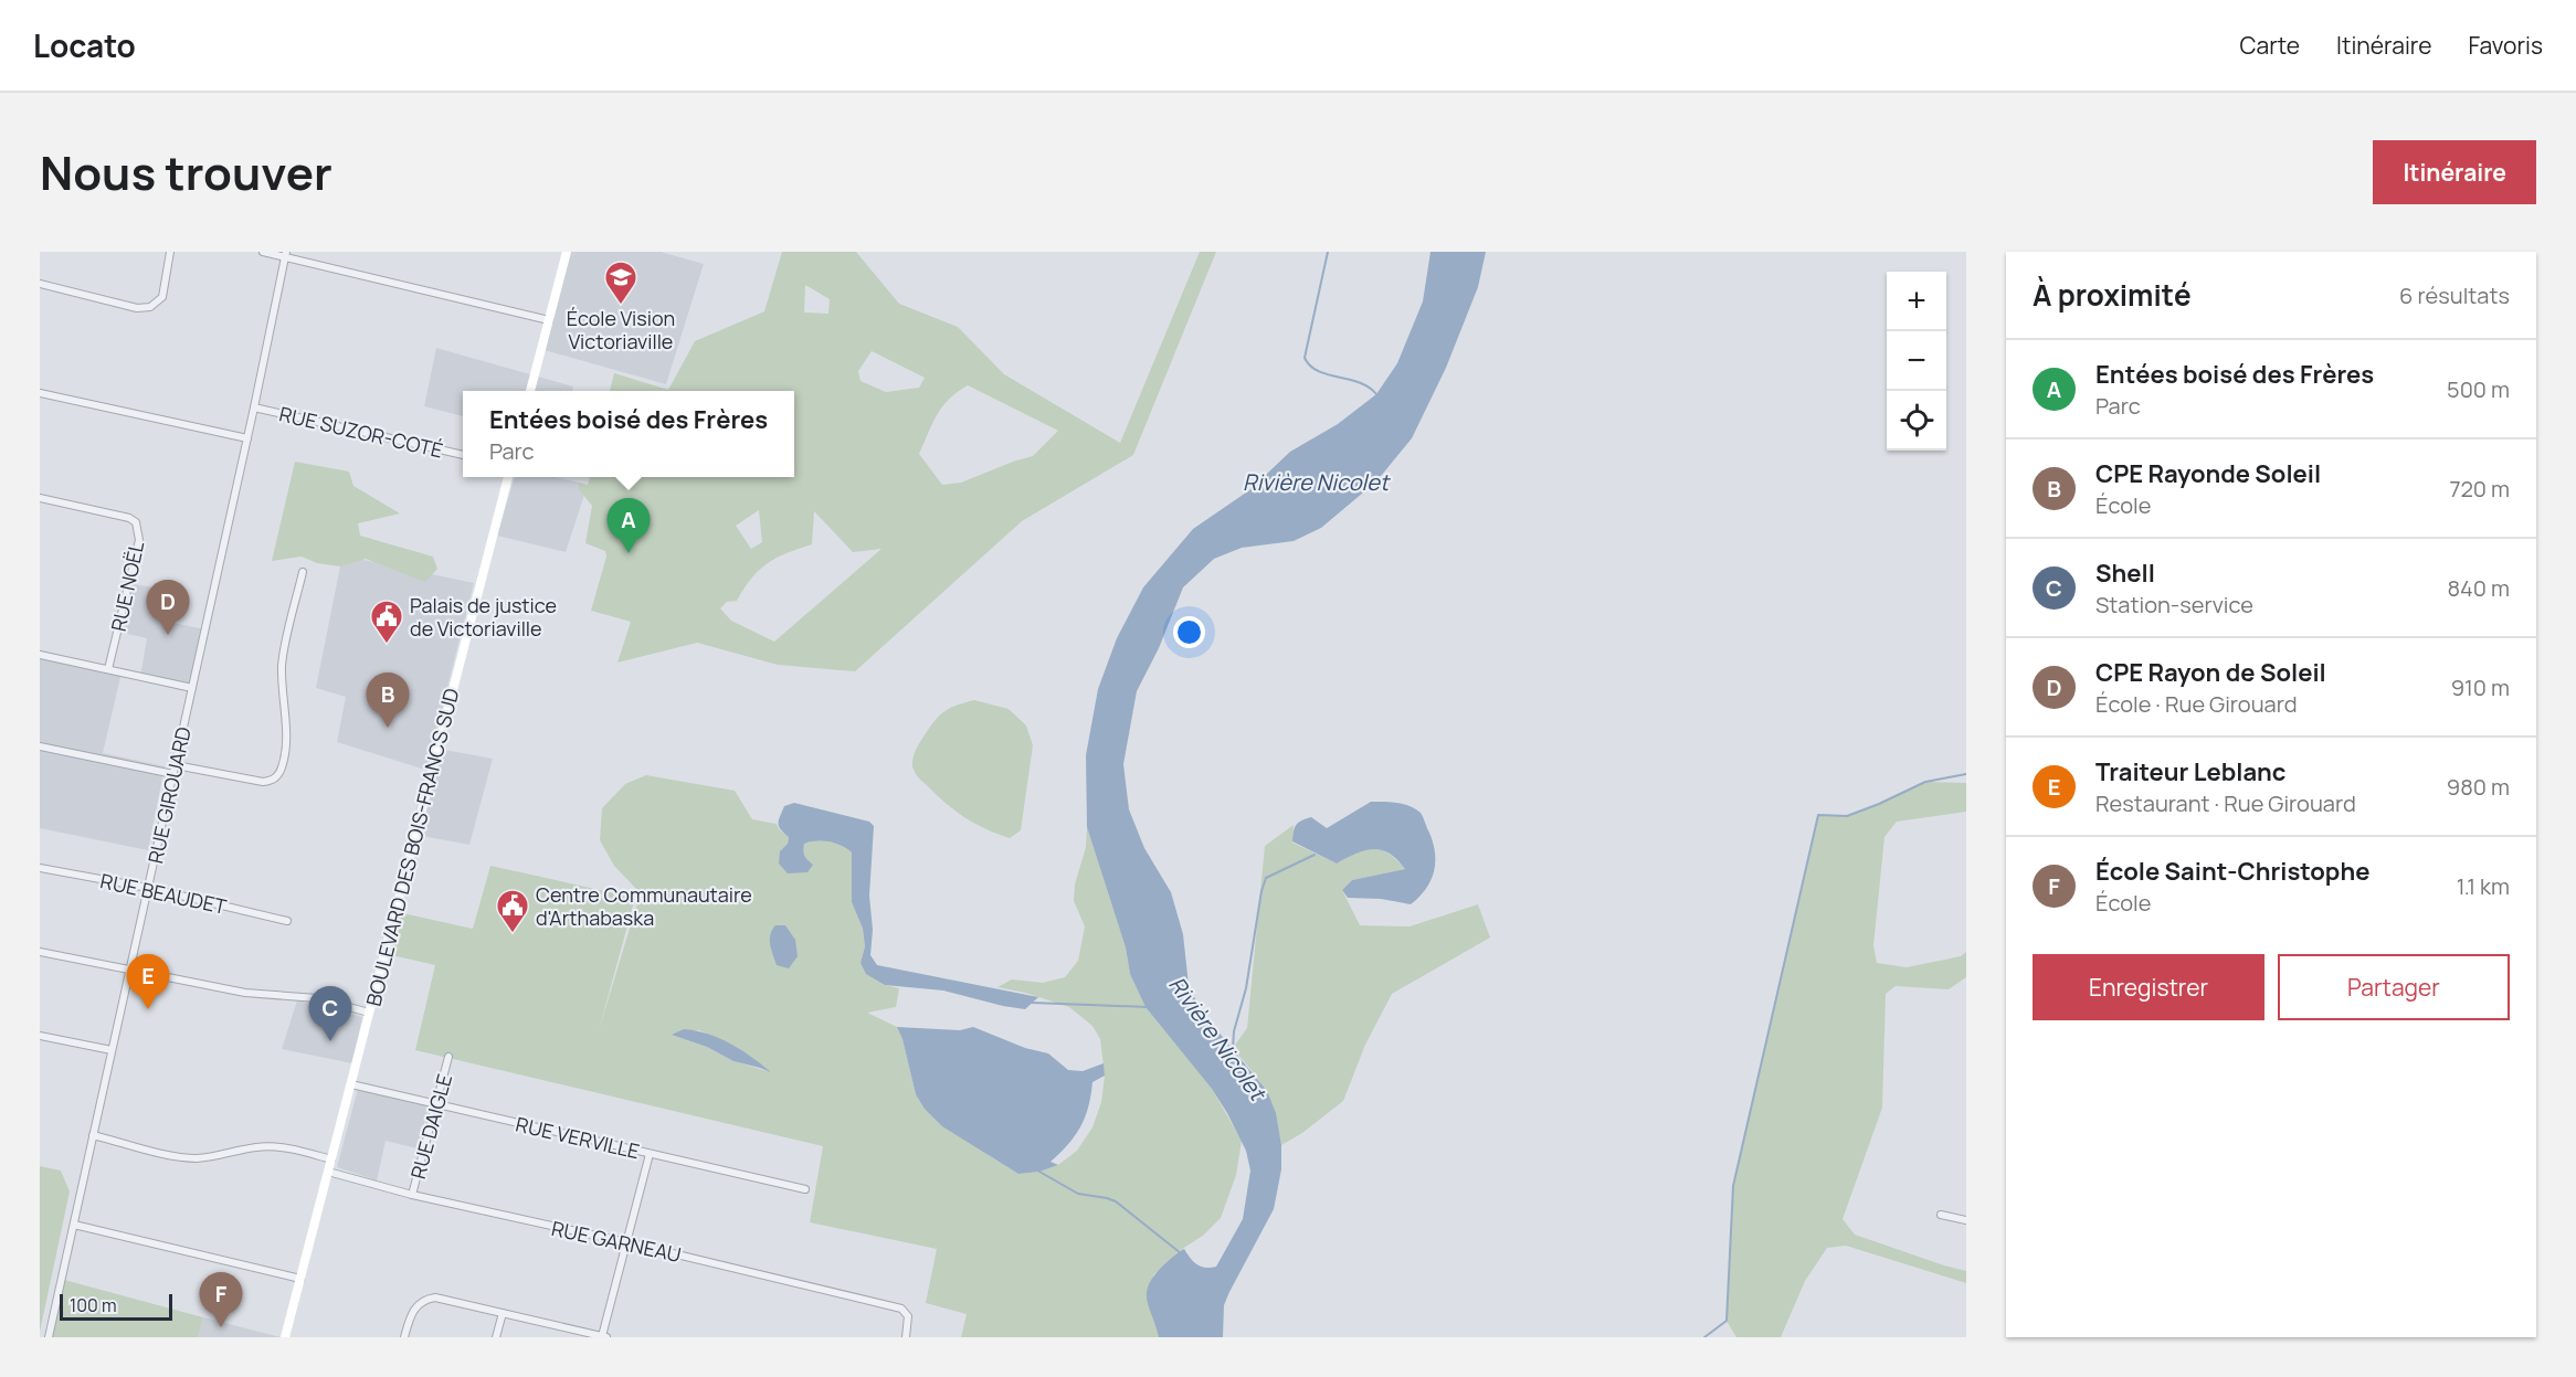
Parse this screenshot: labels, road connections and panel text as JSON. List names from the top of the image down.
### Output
{
  "streets": {
    "street": [
      "RUE SUZOR-COTÉ",
      "RUE NOËL",
      "RUE GIROUARD",
      "BOULEVARD DES BOIS-FRANCS SUD",
      "RUE BEAUDET",
      "RUE DAIGLE",
      "RUE VERVILLE",
      "RUE GARNEAU"
    ]
  },
  "crossings": [
    ["RUE SUZOR-COTÉ", "RUE GIROUARD"],
    ["RUE GIROUARD", "RUE BEAUDET"],
    ["BOULEVARD DES BOIS-FRANCS SUD", "RUE VERVILLE"],
    ["BOULEVARD DES BOIS-FRANCS SUD", "RUE GARNEAU"],
    ["RUE DAIGLE", "RUE VERVILLE"],
    ["RUE DAIGLE", "RUE GARNEAU"]
  ],
  "water": ["Rivière Nicolet"],
  "places": {
    "school or university": ["École Vision Victoriaville"],
    "public building": ["Palais de justice de Victoriaville", "Centre Communautaire d'Arthabaska"]
  },
  "scale_bar": "100 m",
  "page": {
    "header": "Locato",
    "nav": ["Carte", "Itinéraire", "Favoris"],
    "title": "Nous trouver",
    "buttons": [
      "Itinéraire",
      ["Enregistrer", "Partager"]
    ],
    "heading": ["À proximité", "6 résultats"],
    "map_buttons": ["+", "−"],
    "list": [
      {
        "mark": "A",
        "name": "Entées boisé des Frères",
        "note": "Parc",
        "value": "500 m"
      },
      {
        "mark": "B",
        "name": "CPE Rayonde Soleil",
        "note": "École",
        "value": "720 m"
      },
      {
        "mark": "C",
        "name": "Shell",
        "note": "Station-service",
        "value": "840 m"
      },
      {
        "mark": "D",
        "name": "CPE Rayon de Soleil",
        "note": "École · Rue Girouard",
        "value": "910 m"
      },
      {
        "mark": "E",
        "name": "Traiteur Leblanc",
        "note": "Restaurant · Rue Girouard",
        "value": "980 m"
      },
      {
        "mark": "F",
        "name": "École Saint-Christophe",
        "note": "École",
        "value": "1.1 km"
      }
    ],
    "popup": ["Entées boisé des Frères", "Parc"],
    "pins": [
      "A",
      "D",
      "B",
      "E",
      "C",
      "F"
    ],
    "scale": "100 m"
  }
}
